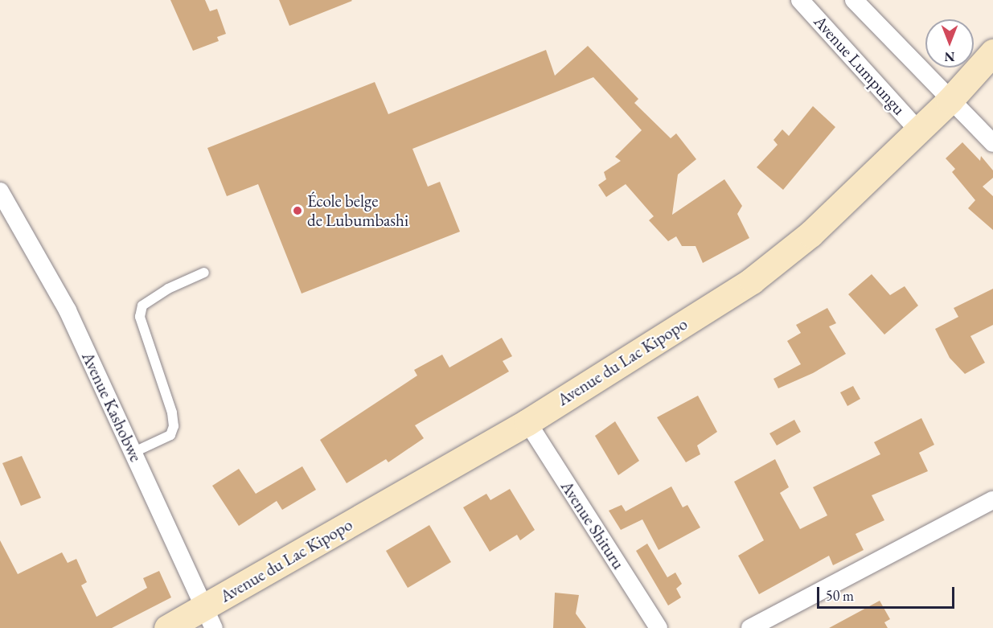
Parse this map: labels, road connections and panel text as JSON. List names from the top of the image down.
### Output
{
  "streets": {
    "street": [
      "Avenue Lumpungu",
      "Avenue du Lac Kipopo",
      "Avenue Kashobwe",
      "Avenue Shituru"
    ]
  },
  "crossings": [
    ["Avenue Lumpungu", "Avenue du Lac Kipopo"],
    ["Avenue du Lac Kipopo", "Avenue Kashobwe"],
    ["Avenue du Lac Kipopo", "Avenue Shituru"]
  ],
  "places": ["École belge de Lubumbashi"],
  "scale_bar": "50 m",
  "north": "bottom"
}
